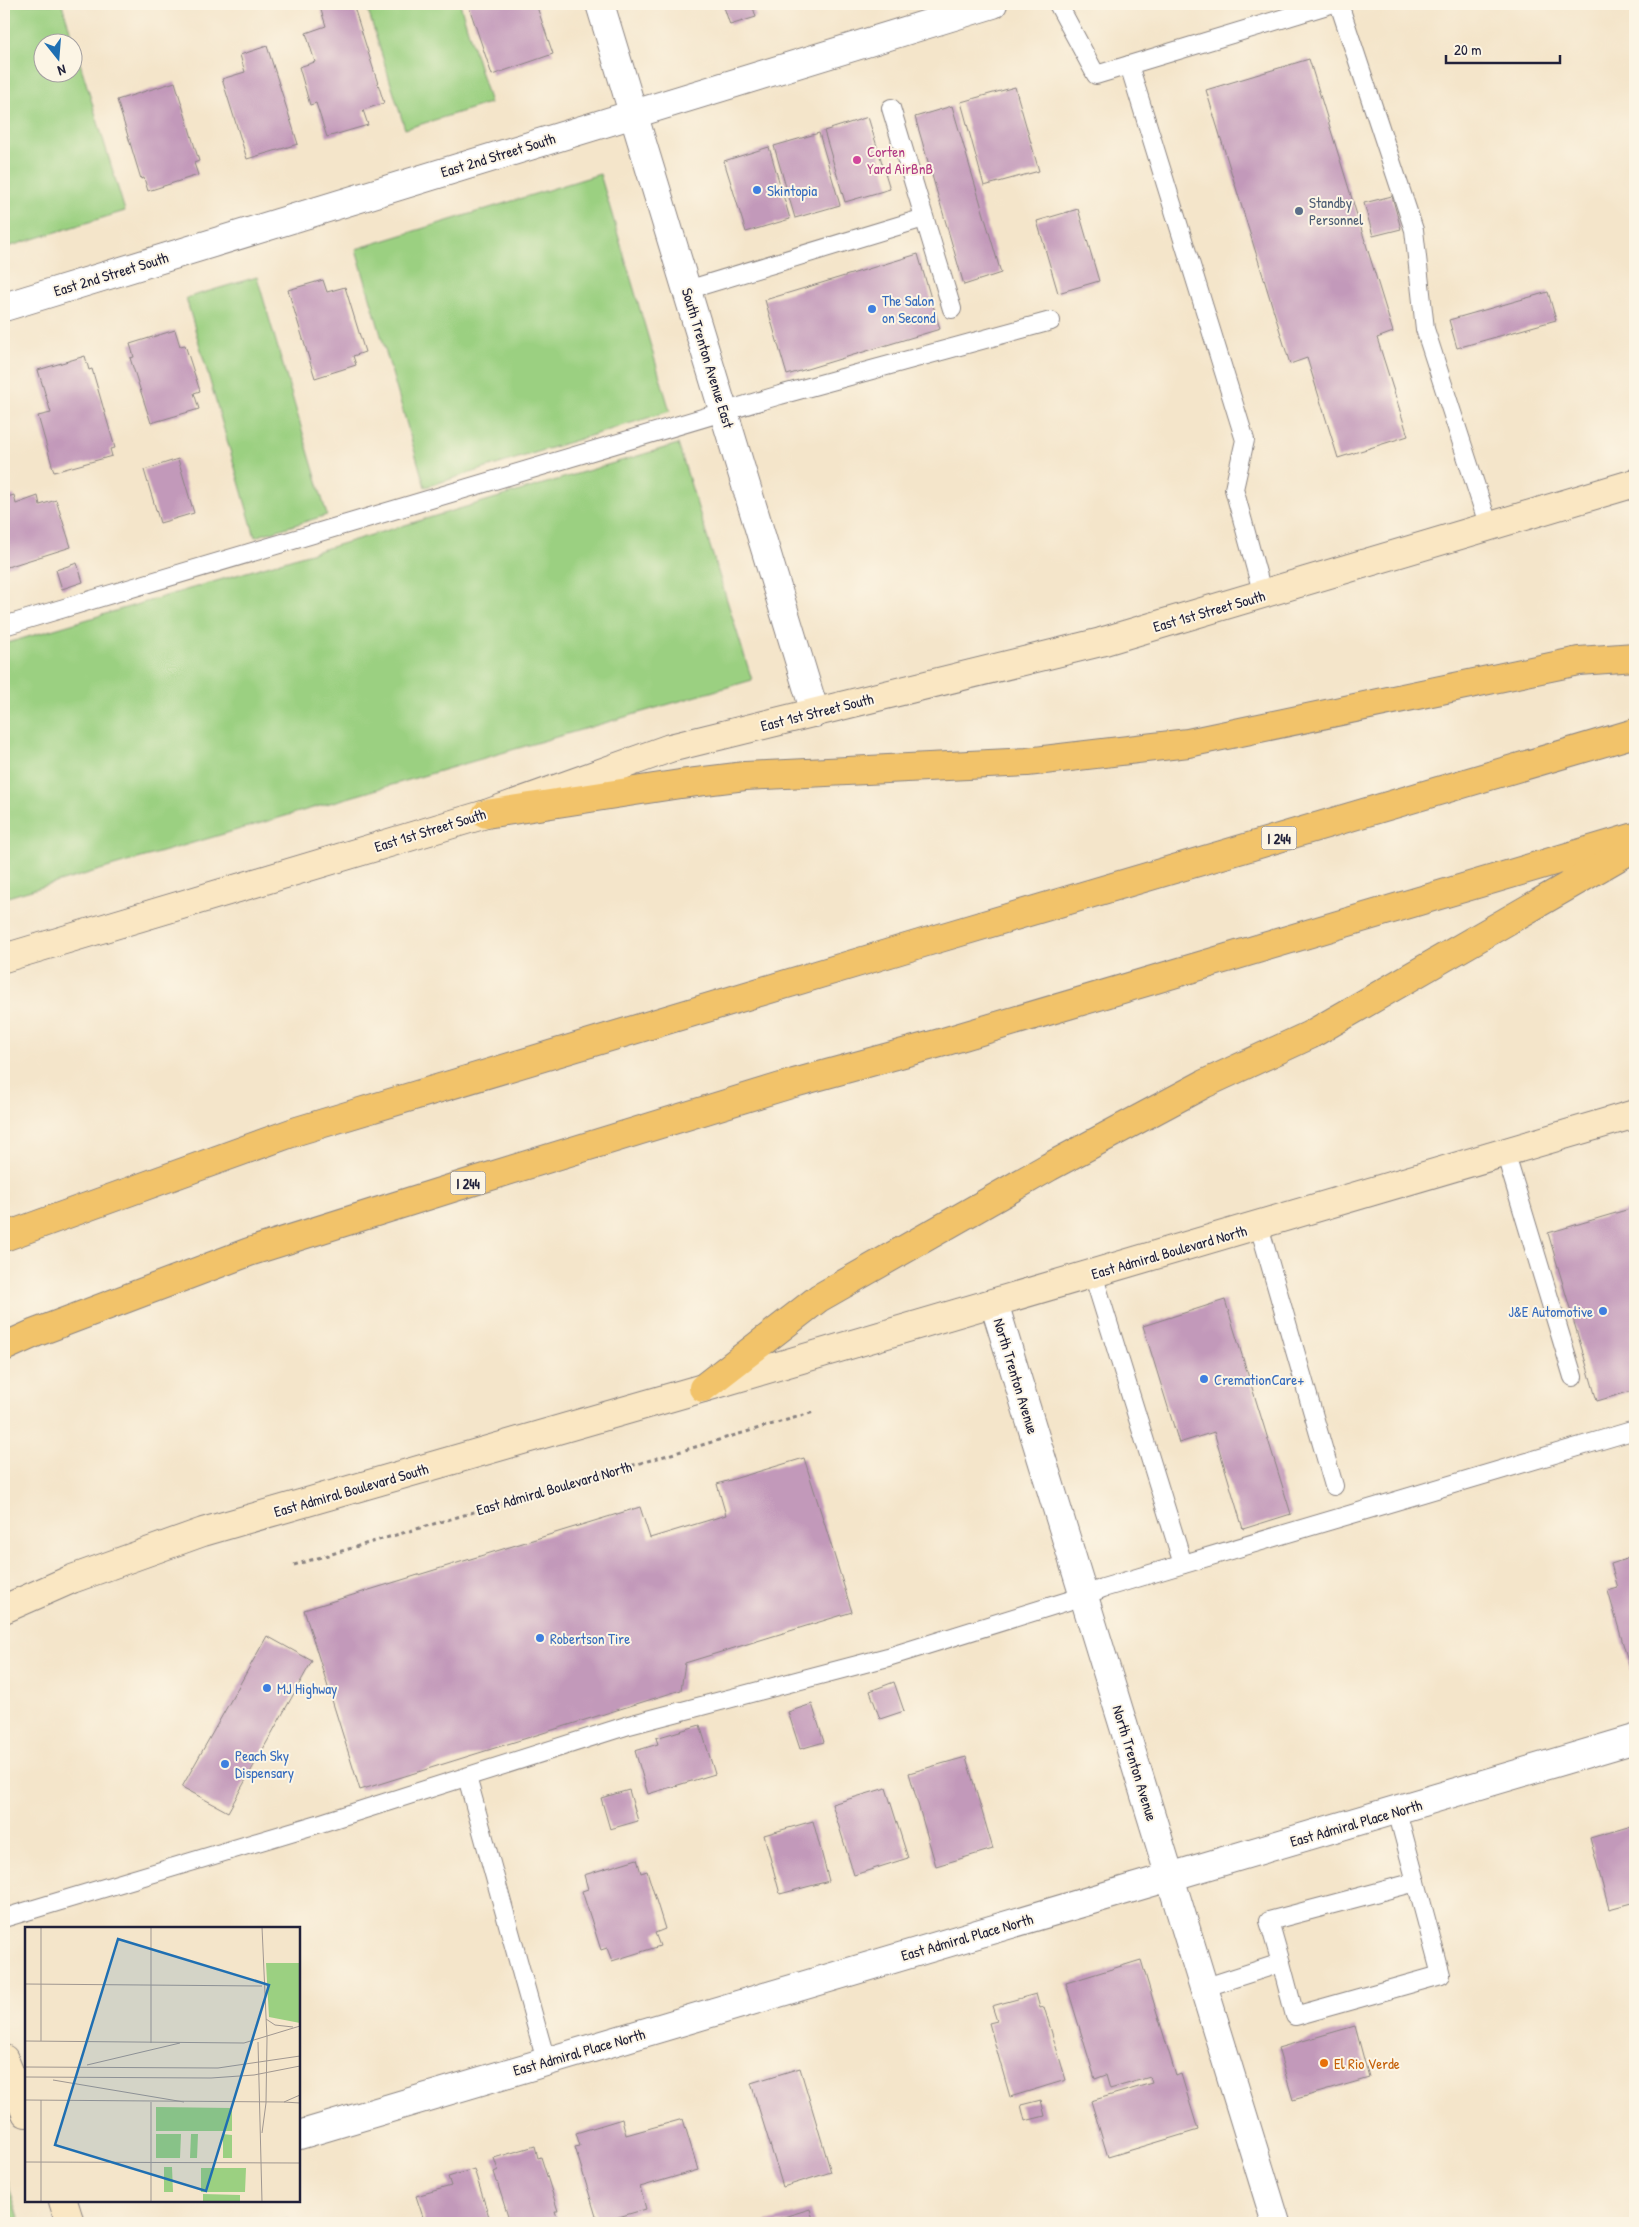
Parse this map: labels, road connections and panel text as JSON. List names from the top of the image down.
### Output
{
  "streets": {
    "highway": ["I 244"],
    "main road": ["East 1st Street South", "East Admiral Boulevard North", "East Admiral Boulevard South"],
    "street": [
      "East 2nd Street South",
      "South Trenton Avenue East",
      "North Trenton Avenue",
      "East Admiral Place North"
    ]
  },
  "crossings": [
    ["East 2nd Street South", "South Trenton Avenue East"],
    ["South Trenton Avenue East", "East 1st Street South"],
    ["East Admiral Boulevard North", "North Trenton Avenue"],
    ["East Admiral Boulevard North", "East Admiral Boulevard South"],
    ["North Trenton Avenue", "East Admiral Place North"]
  ],
  "places": [
    "Corten Yard AirBnB",
    "Skintopia",
    "Standby Personnel",
    "The Salon on Second",
    "J&E Automotive",
    "CremationCare+",
    "Robertson Tire",
    "MJ Highway",
    "Peach Sky Dispensary",
    "El Rio Verde"
  ],
  "scale_bar": "20 m",
  "north": "bottom"
}
